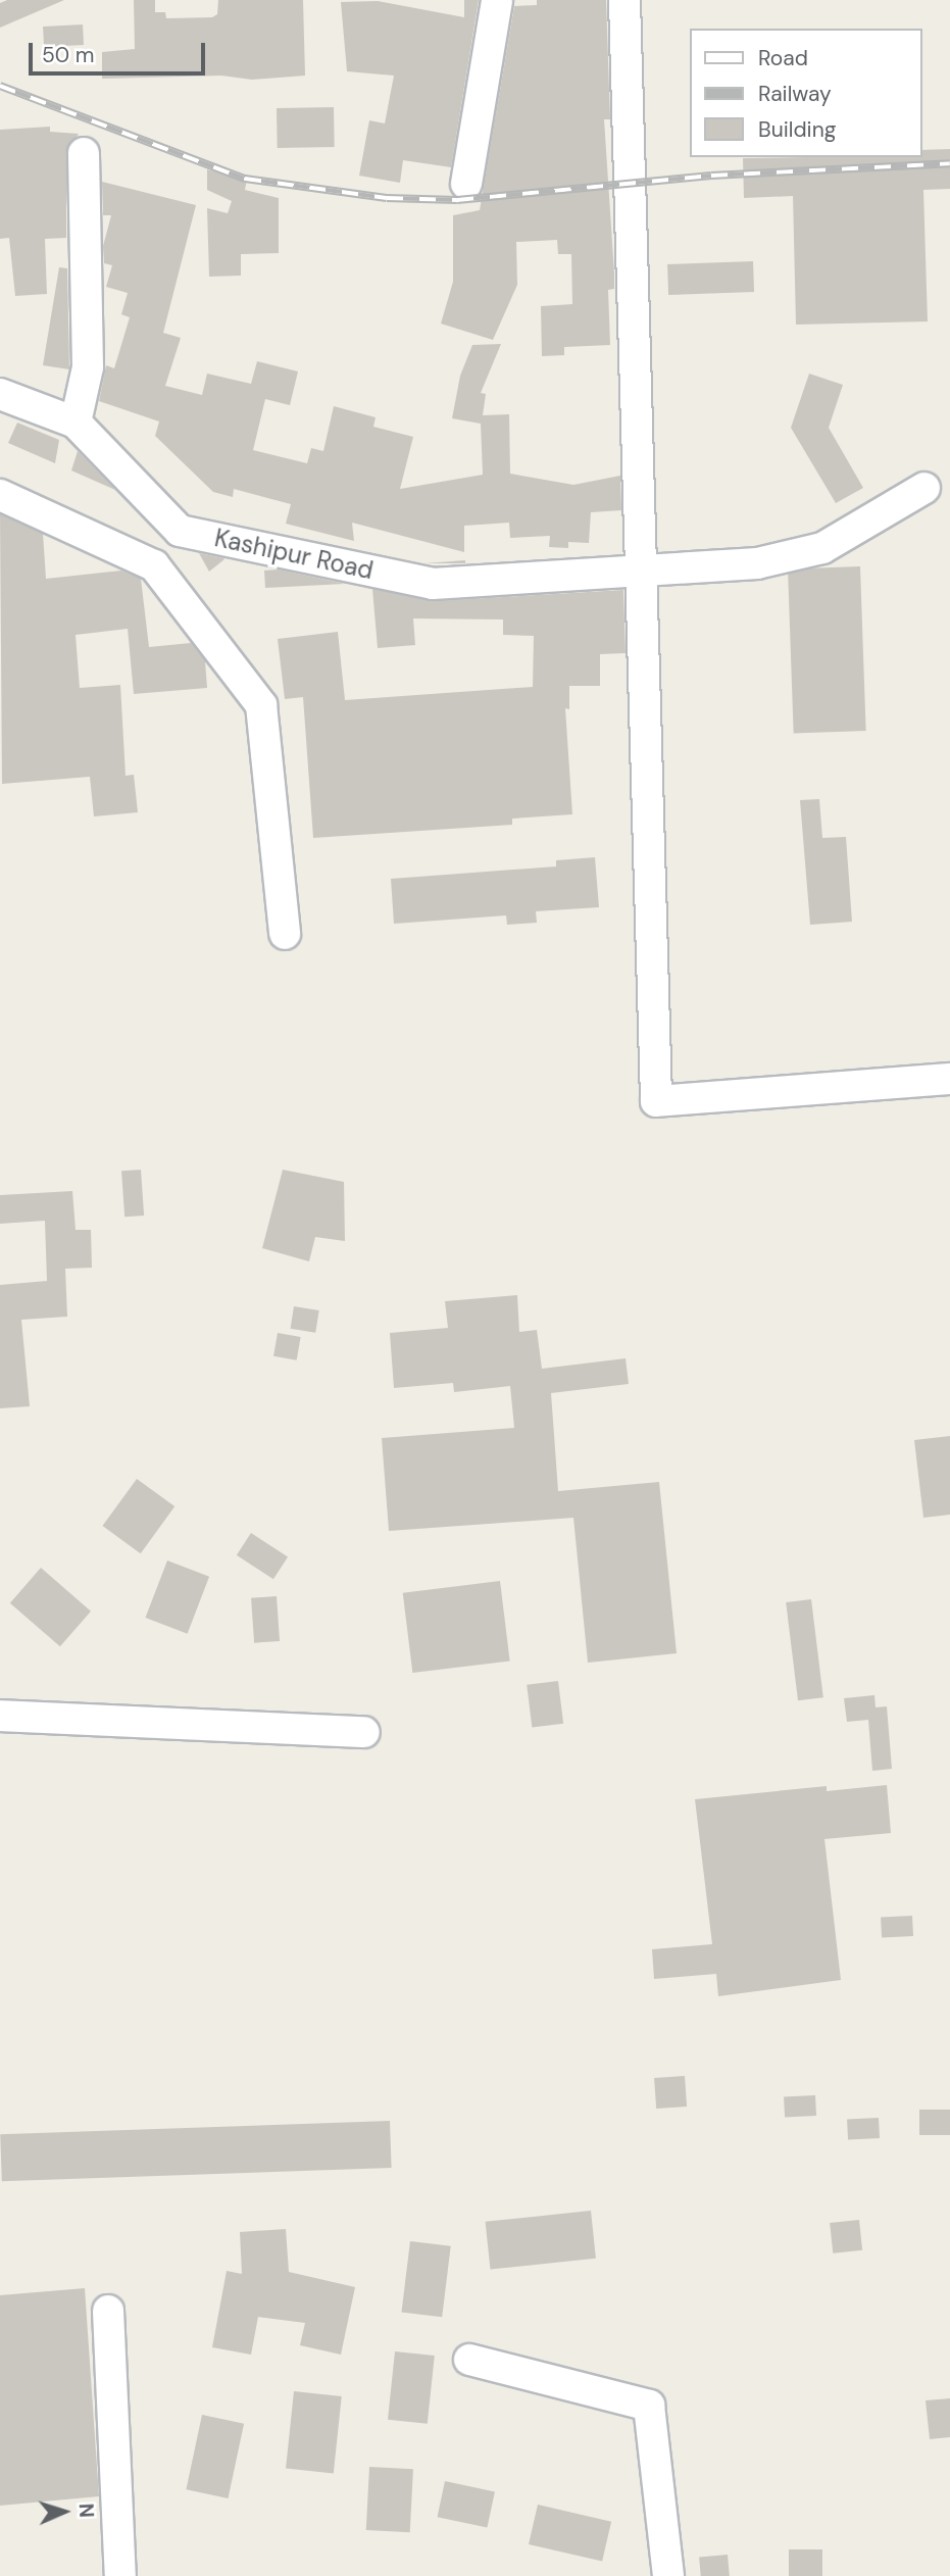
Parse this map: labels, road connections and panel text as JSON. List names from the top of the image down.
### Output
{
  "streets": {
    "street": ["Kashipur Road"]
  },
  "legend": ["Road", "Railway", "Building"],
  "scale_bar": "50 m",
  "north": "right"
}
